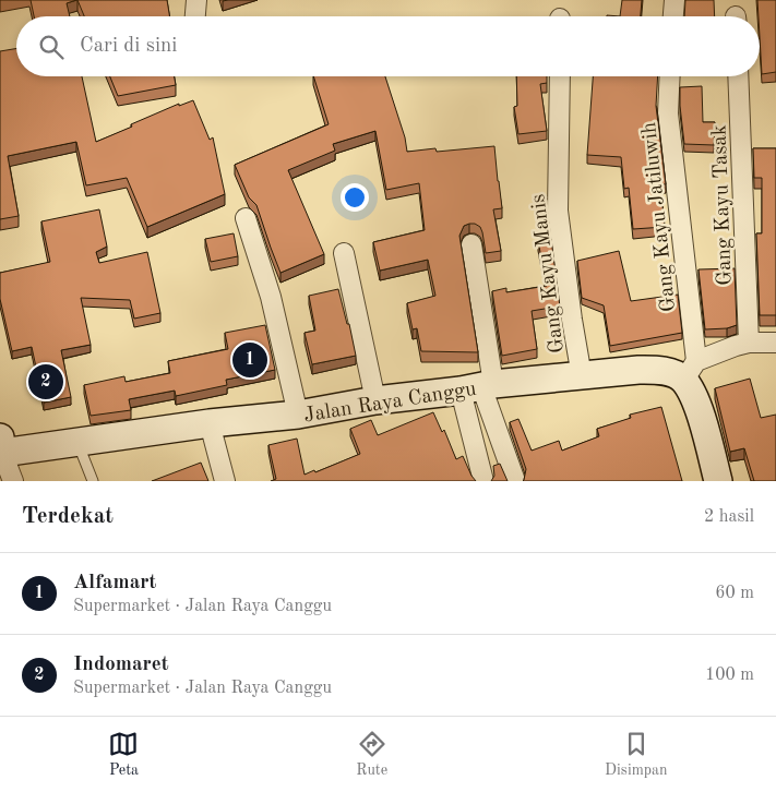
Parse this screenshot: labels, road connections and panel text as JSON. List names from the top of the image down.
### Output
{
  "streets": {
    "main road": ["Jalan Raya Canggu"],
    "street": ["Gang Kayu Tasak", "Gang Kayu Jatiluwih", "Gang Kayu Manis"]
  },
  "crossings": [
    ["Gang Kayu Jatiluwih", "Jalan Raya Canggu"],
    ["Gang Kayu Manis", "Jalan Raya Canggu"]
  ],
  "page": {
    "search": "Cari di sini",
    "pins": ["1", "2"],
    "heading": ["Terdekat", "2 hasil"],
    "list": [
      {
        "mark": "1",
        "name": "Alfamart",
        "note": "Supermarket · Jalan Raya Canggu",
        "value": "60 m"
      },
      {
        "mark": "2",
        "name": "Indomaret",
        "note": "Supermarket · Jalan Raya Canggu",
        "value": "100 m"
      }
    ],
    "nav": ["Peta", "Rute", "Disimpan"]
  }
}
